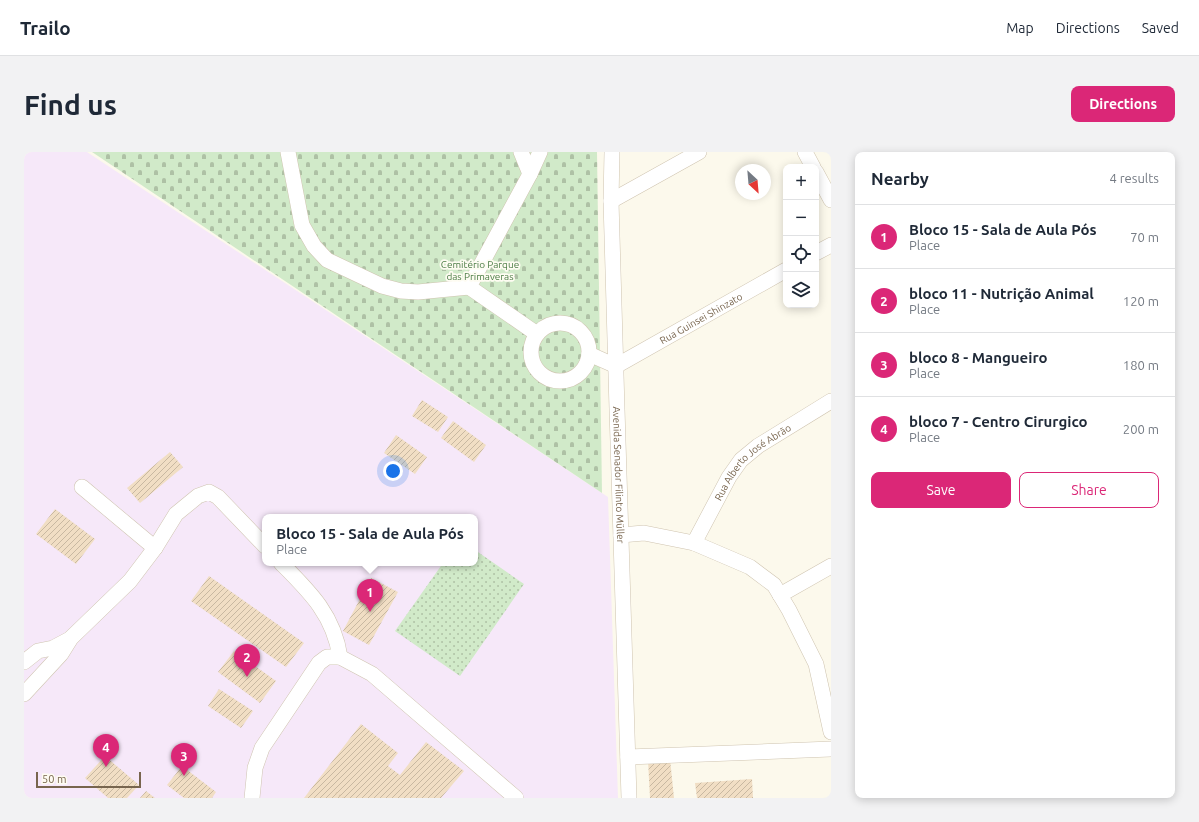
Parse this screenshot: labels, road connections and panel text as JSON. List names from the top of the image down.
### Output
{
  "streets": {
    "street": ["Rua Guinsei Shinzato", "Rua Alberto José Abrão", "Avenida Senador Filinto Müller"]
  },
  "crossings": [
    ["Rua Guinsei Shinzato", "Avenida Senador Filinto Müller"]
  ],
  "parks": ["Cemitério Parque das Primaveras"],
  "scale_bar": "50 m",
  "north": "bottom right",
  "page": {
    "header": "Trailo",
    "nav": ["Map", "Directions", "Saved"],
    "buttons": [
      "Directions",
      ["Save", "Share"]
    ],
    "title": "Find us",
    "heading": ["Nearby", "4 results"],
    "map_buttons": ["+", "−"],
    "list": [
      {
        "mark": "1",
        "name": "Bloco 15 - Sala de Aula Pós",
        "note": "Place",
        "value": "70 m"
      },
      {
        "mark": "2",
        "name": "bloco 11 - Nutrição Animal",
        "note": "Place",
        "value": "120 m"
      },
      {
        "mark": "3",
        "name": "bloco 8 - Mangueiro",
        "note": "Place",
        "value": "180 m"
      },
      {
        "mark": "4",
        "name": "bloco 7 - Centro Cirurgico",
        "note": "Place",
        "value": "200 m"
      }
    ],
    "popup": ["Bloco 15 - Sala de Aula Pós", "Place"],
    "pins": [
      "1",
      "2",
      "4",
      "3"
    ],
    "scale": "50 m"
  }
}
